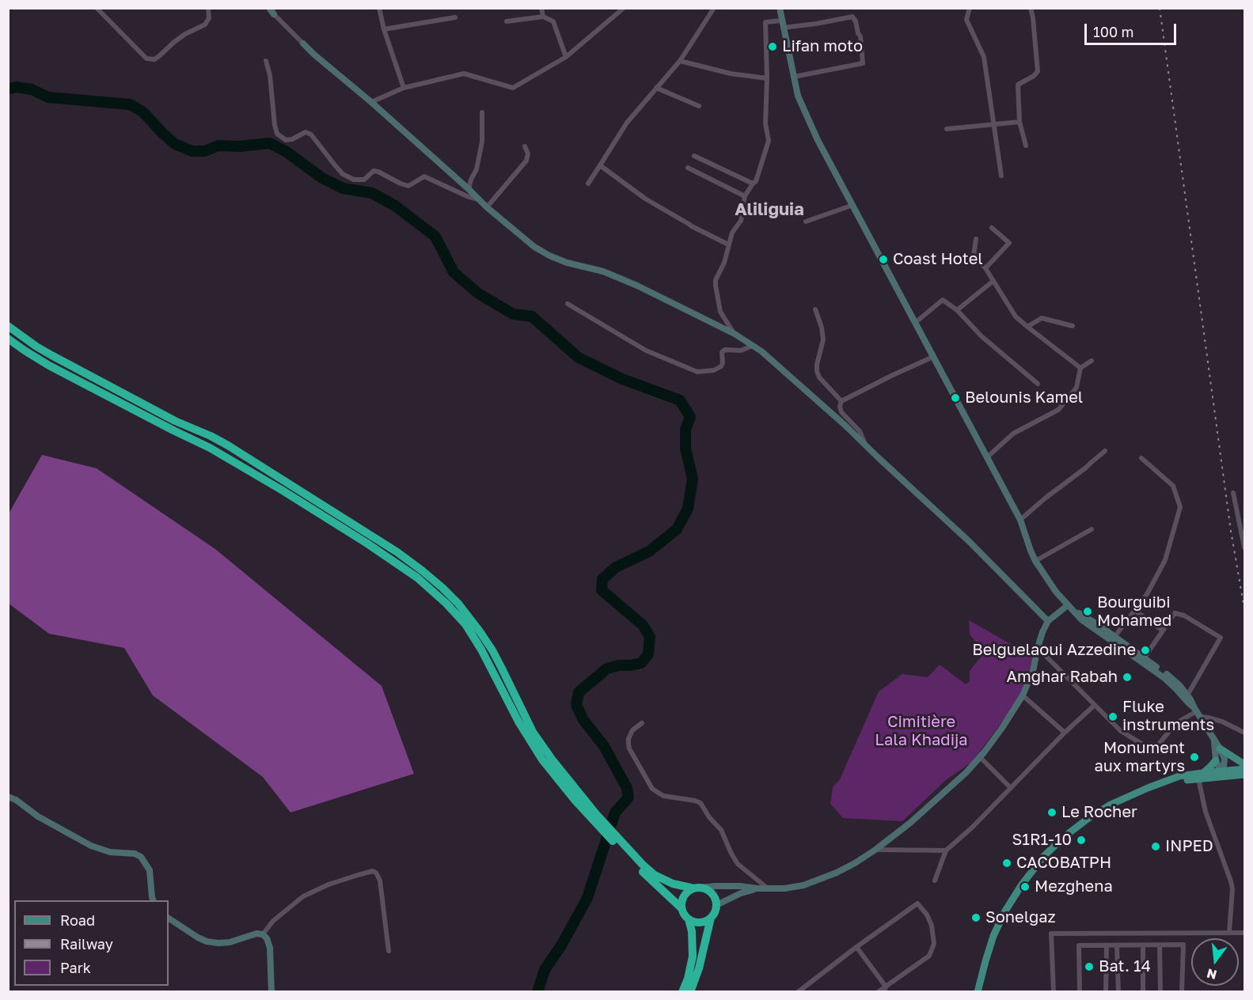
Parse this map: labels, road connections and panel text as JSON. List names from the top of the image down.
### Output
{
  "districts": ["Aliliguia"],
  "parks": ["Cimitière Lala Khadija"],
  "places": [
    "Lifan moto",
    "Coast Hotel",
    "Belounis Kamel",
    "Bourguibi Mohamed",
    "Belguelaoui Azzedine",
    "Amghar Rabah",
    "Fluke instruments",
    "Monument aux martyrs",
    "Le Rocher",
    "S1R1-10",
    "INPED",
    "CACOBATPH",
    "Mezghena",
    "Sonelgaz",
    "Bat. 14"
  ],
  "legend": ["Road", "Railway", "Park"],
  "scale_bar": "100 m",
  "north": "bottom"
}
